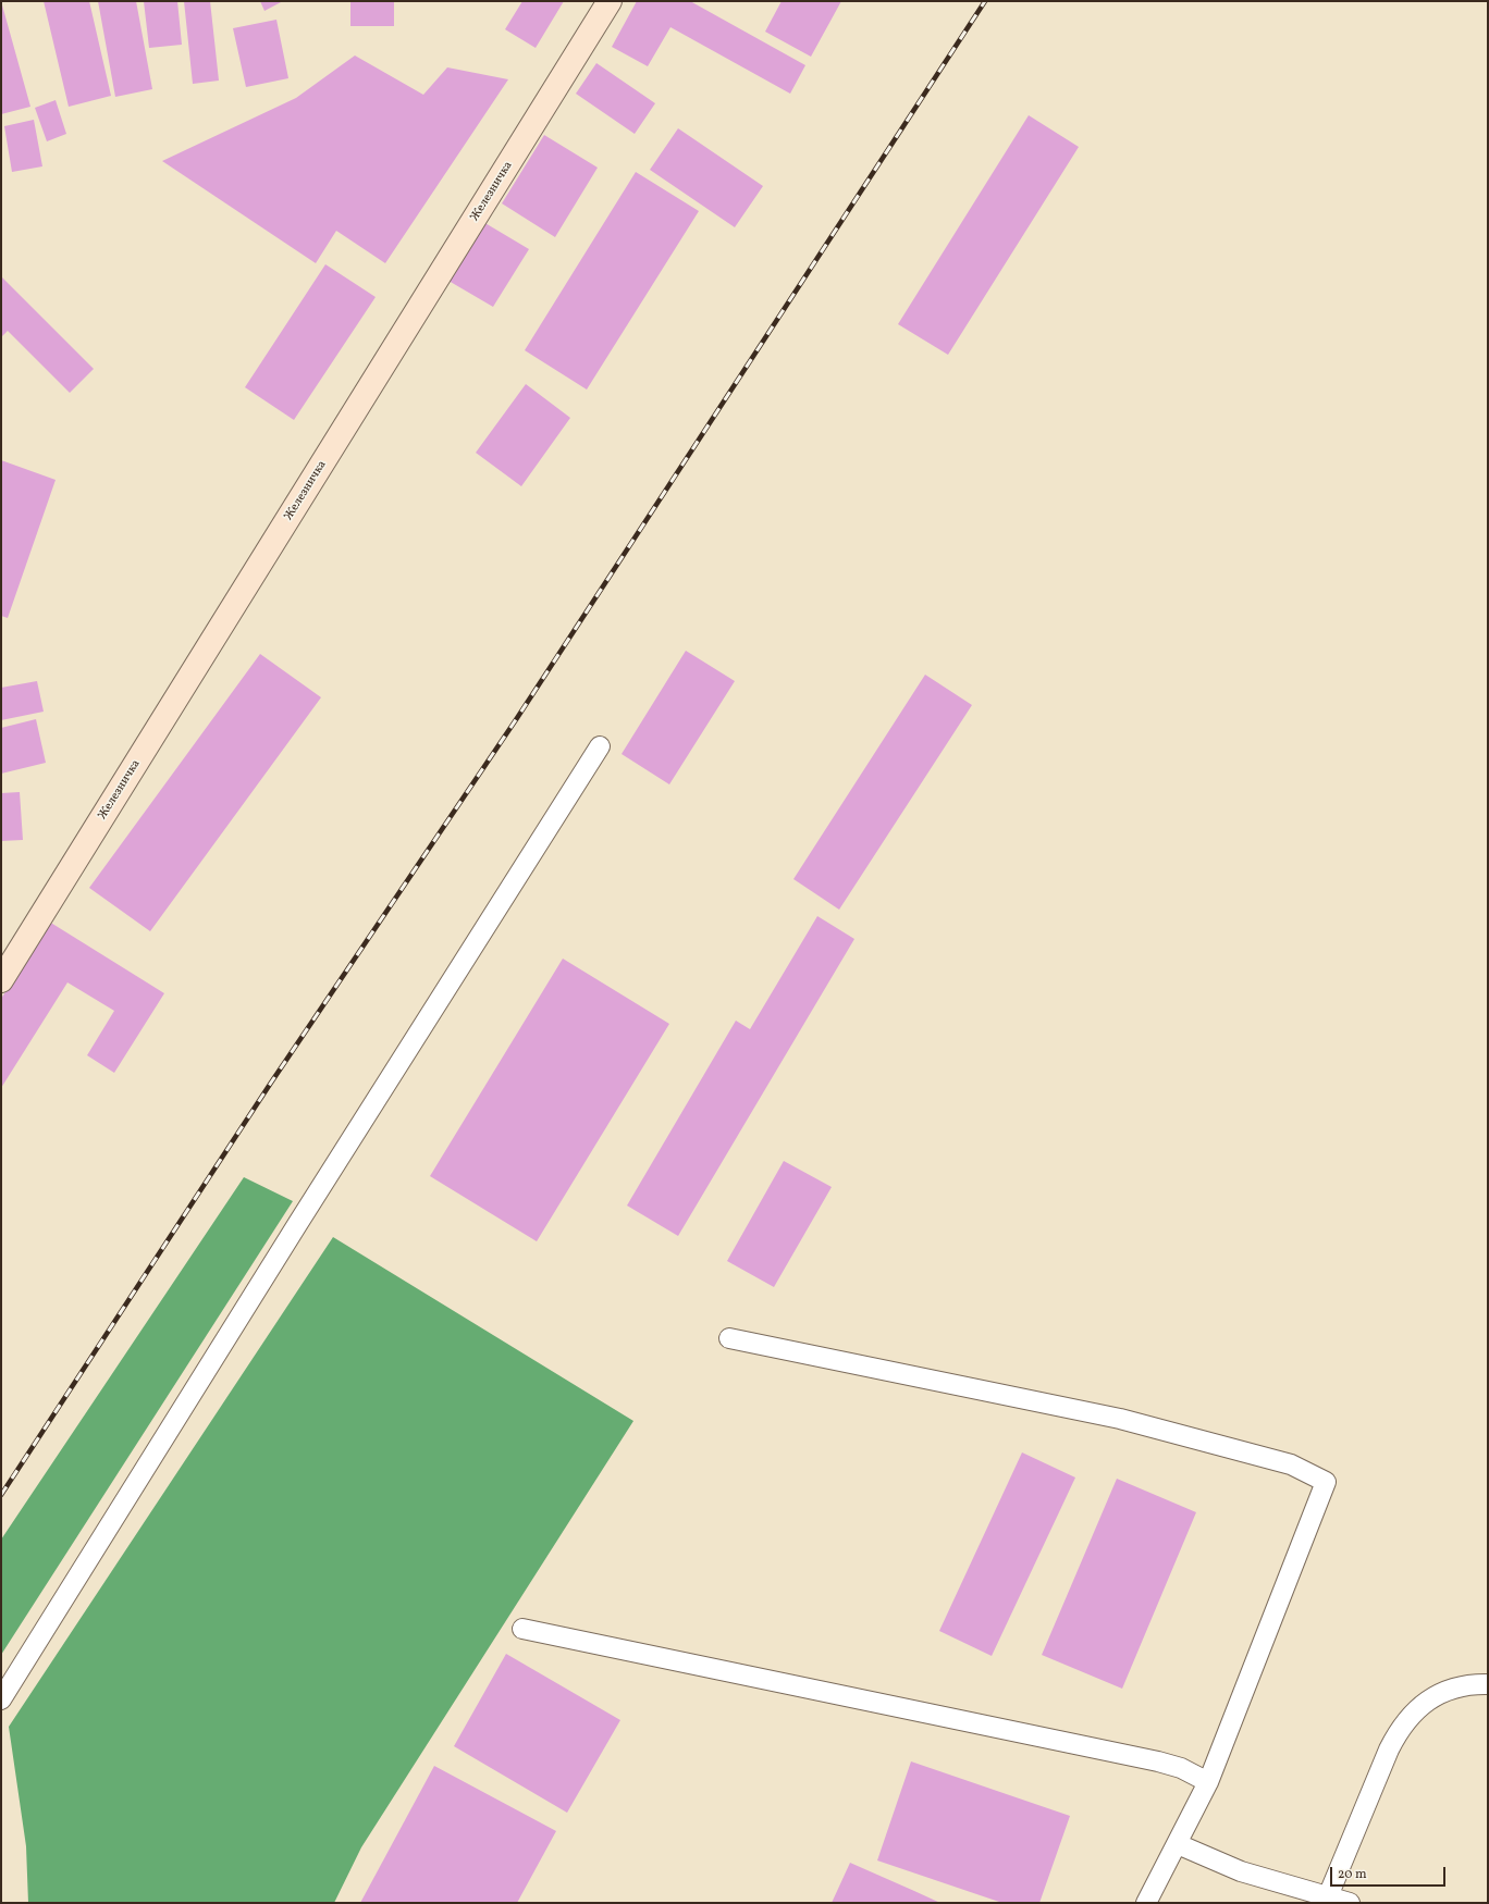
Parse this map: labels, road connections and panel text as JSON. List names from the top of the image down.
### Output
{
  "streets": {
    "street": ["Железничка"]
  },
  "scale_bar": "20 m"
}
